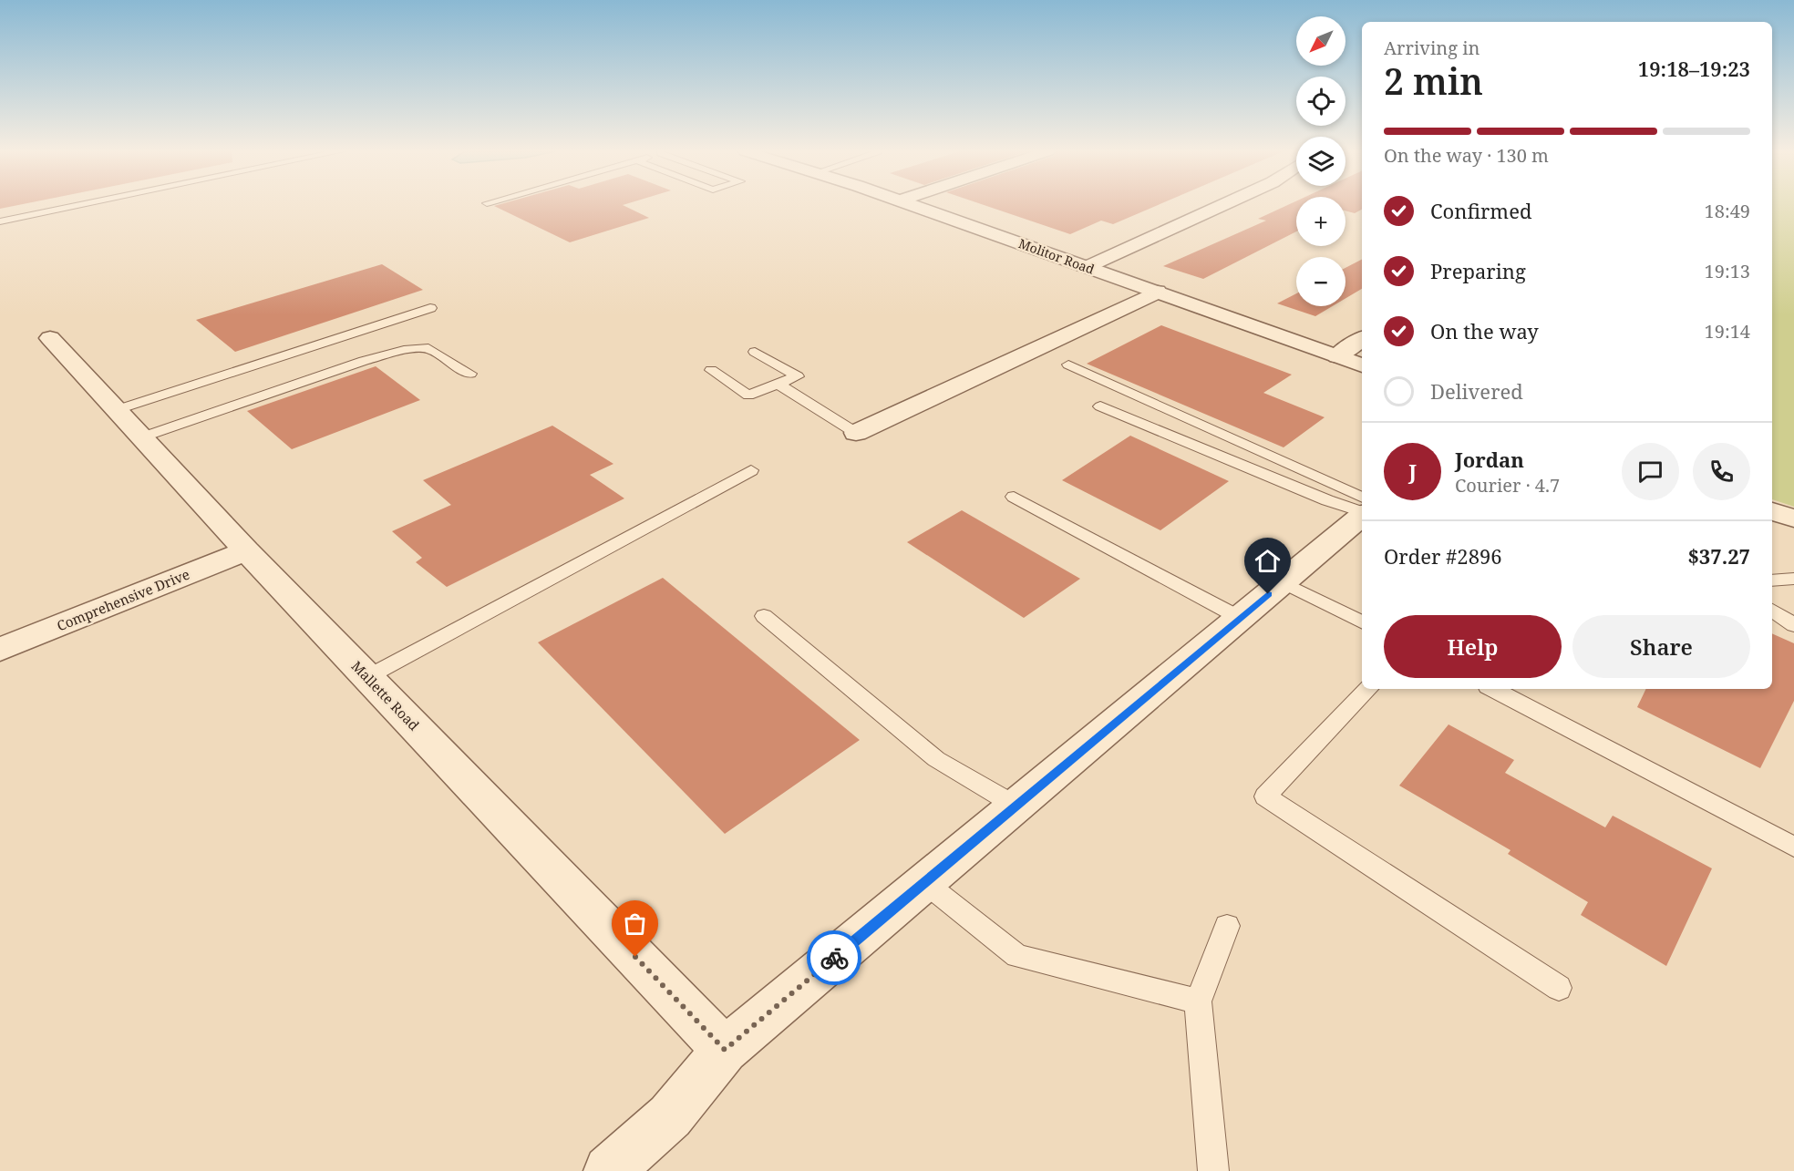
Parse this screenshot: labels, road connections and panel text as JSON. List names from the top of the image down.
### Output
{
  "streets": {
    "street": ["Molitor Road", "Comprehensive Drive", "Mallette Road"]
  },
  "crossings": [
    ["Comprehensive Drive", "Mallette Road"]
  ],
  "north": "bottom left",
  "page": {
    "map_buttons": ["+", "−"],
    "heading": ["2 min", "Arriving in", "19:18–19:23"],
    "panel": [
      "Jordan",
      "Courier · 4.7",
      "Order #2896",
      "$37.27"
    ],
    "bar": "On the way · 130 m",
    "list": [
      ["Confirmed", "18:49"],
      ["Preparing", "19:13"],
      ["On the way", "19:14"],
      "Delivered"
    ],
    "round": "J",
    "buttons": ["Help", "Share"]
  }
}
